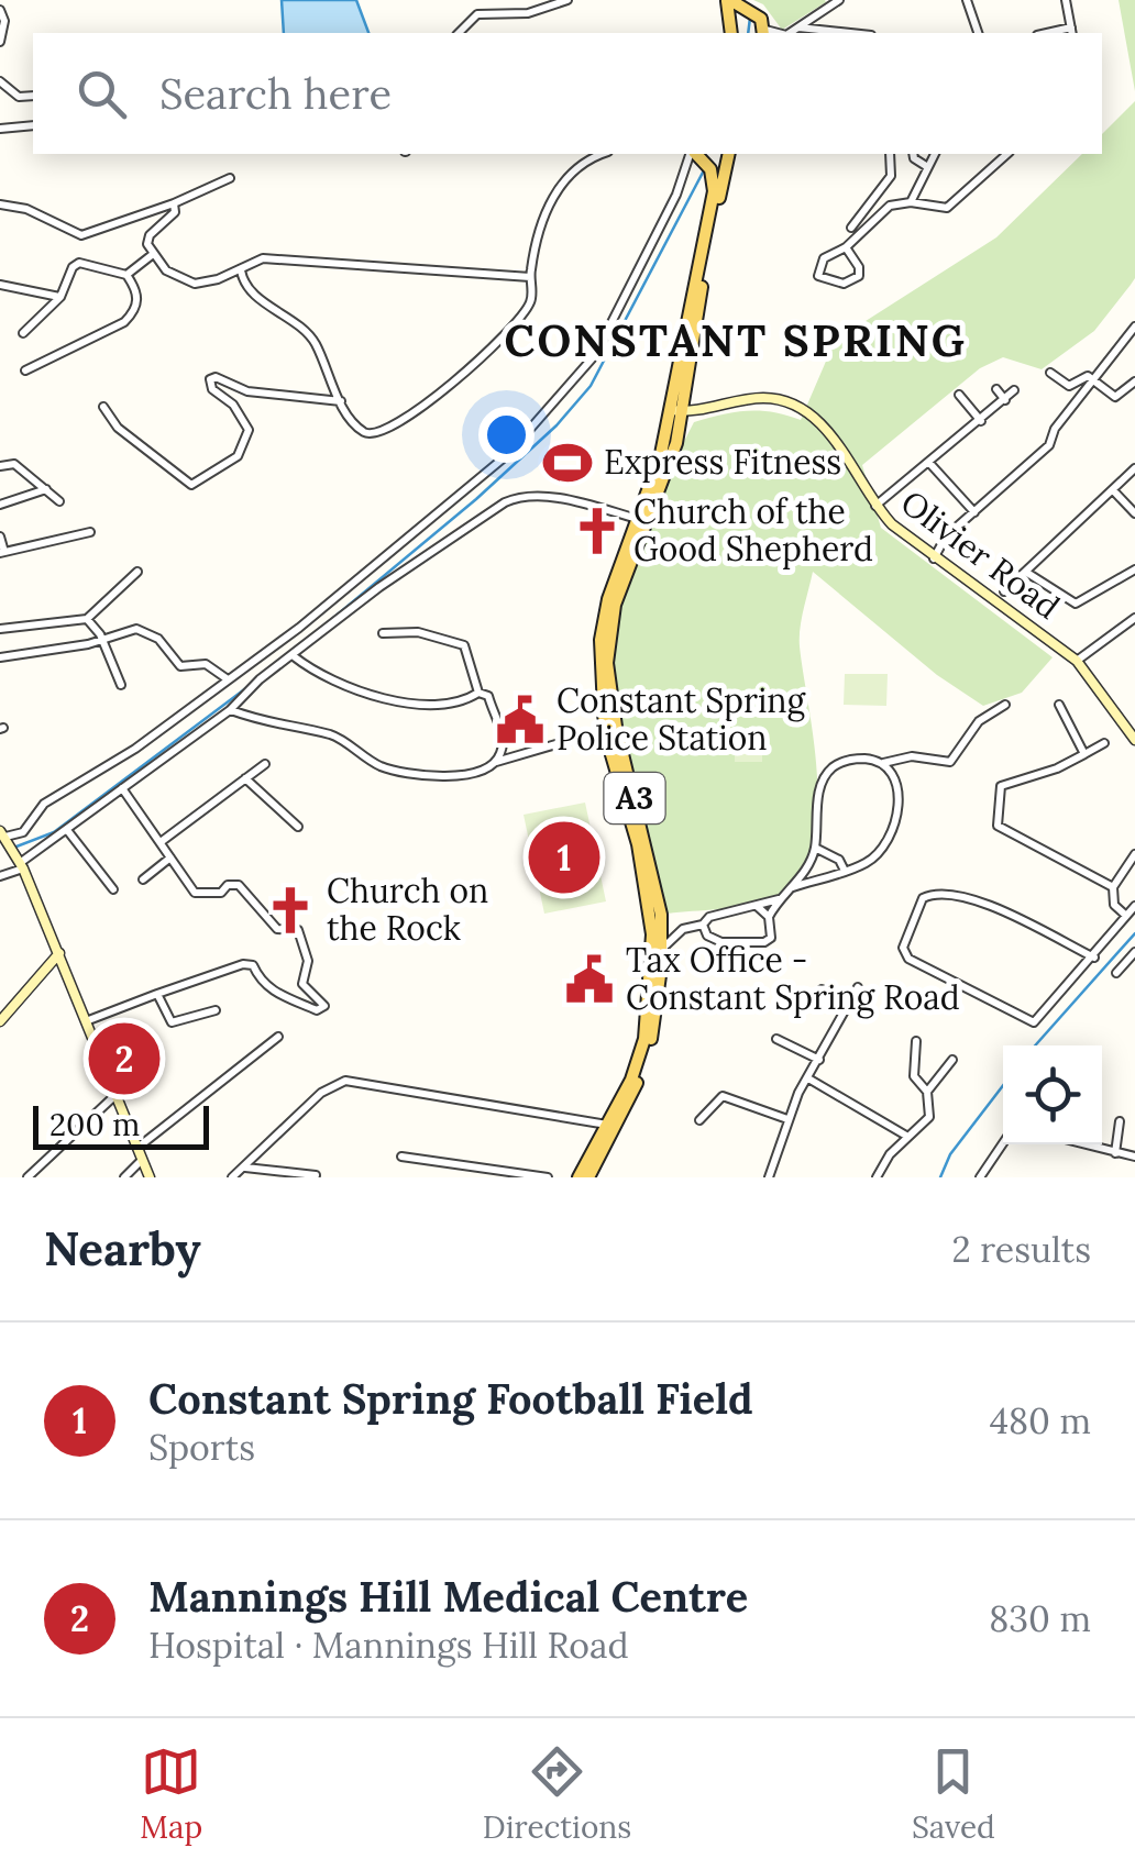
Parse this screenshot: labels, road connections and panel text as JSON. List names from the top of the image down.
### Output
{
  "streets": {
    "main road": ["Olivier Road", "A3"]
  },
  "crossings": [
    ["Olivier Road", "A3"]
  ],
  "districts": ["CONSTANT SPRING"],
  "places": {
    "sports": ["Express Fitness"],
    "church": ["Church of the Good Shepherd", "Church on the Rock"],
    "public building": ["Constant Spring Police Station", "Tax Office - Constant Spring Road"]
  },
  "scale_bar": "200 m",
  "page": {
    "search": "Search here",
    "pins": ["1", "2"],
    "scale": "200 m",
    "heading": ["Nearby", "2 results"],
    "list": [
      {
        "mark": "1",
        "name": "Constant Spring Football Field",
        "note": "Sports",
        "value": "480 m"
      },
      {
        "mark": "2",
        "name": "Mannings Hill Medical Centre",
        "note": "Hospital · Mannings Hill Road",
        "value": "830 m"
      }
    ],
    "nav": ["Map", "Directions", "Saved"]
  }
}
